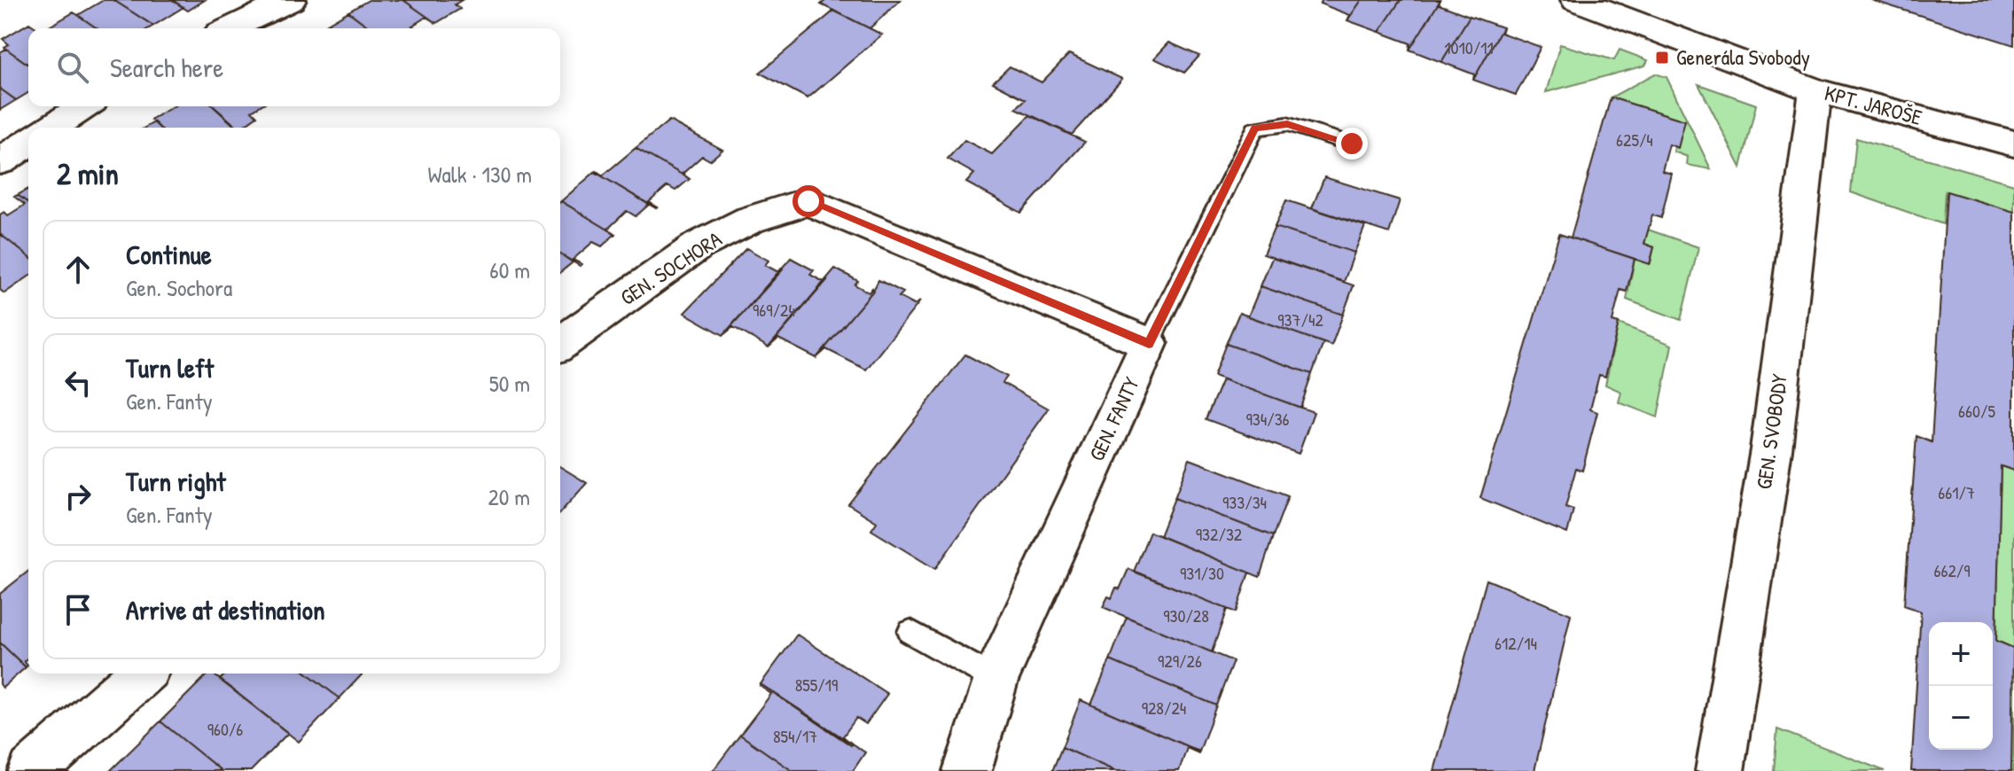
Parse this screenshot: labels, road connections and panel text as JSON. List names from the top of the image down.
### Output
{
  "streets": {
    "street": [
      "KPT. JAROŠE",
      "GEN. SOCHORA",
      "GEN. FANTY",
      "GEN. SVOBODY"
    ]
  },
  "crossings": [
    ["KPT. JAROŠE", "GEN. SVOBODY"],
    ["GEN. SOCHORA", "GEN. FANTY"]
  ],
  "places": {
    "transit": ["Generála Svobody"]
  },
  "house_numbers": [
    "1010/11",
    "625/4",
    "969/24",
    "937/42",
    "660/5",
    "934/36",
    "661/7",
    "933/34",
    "932/32",
    "662/9",
    "931/30",
    "930/28",
    "612/14",
    "929/26",
    "855/19",
    "928/24",
    "960/6",
    "854/17"
  ],
  "page": {
    "search": "Search here",
    "heading": ["2 min", "Walk · 130 m"],
    "list": [
      ["Continue", "Gen. Sochora", "60 m"],
      ["Turn left", "Gen. Fanty", "50 m"],
      ["Turn right", "Gen. Fanty", "20 m"],
      "Arrive at destination"
    ],
    "map_buttons": ["+", "−"]
  }
}
